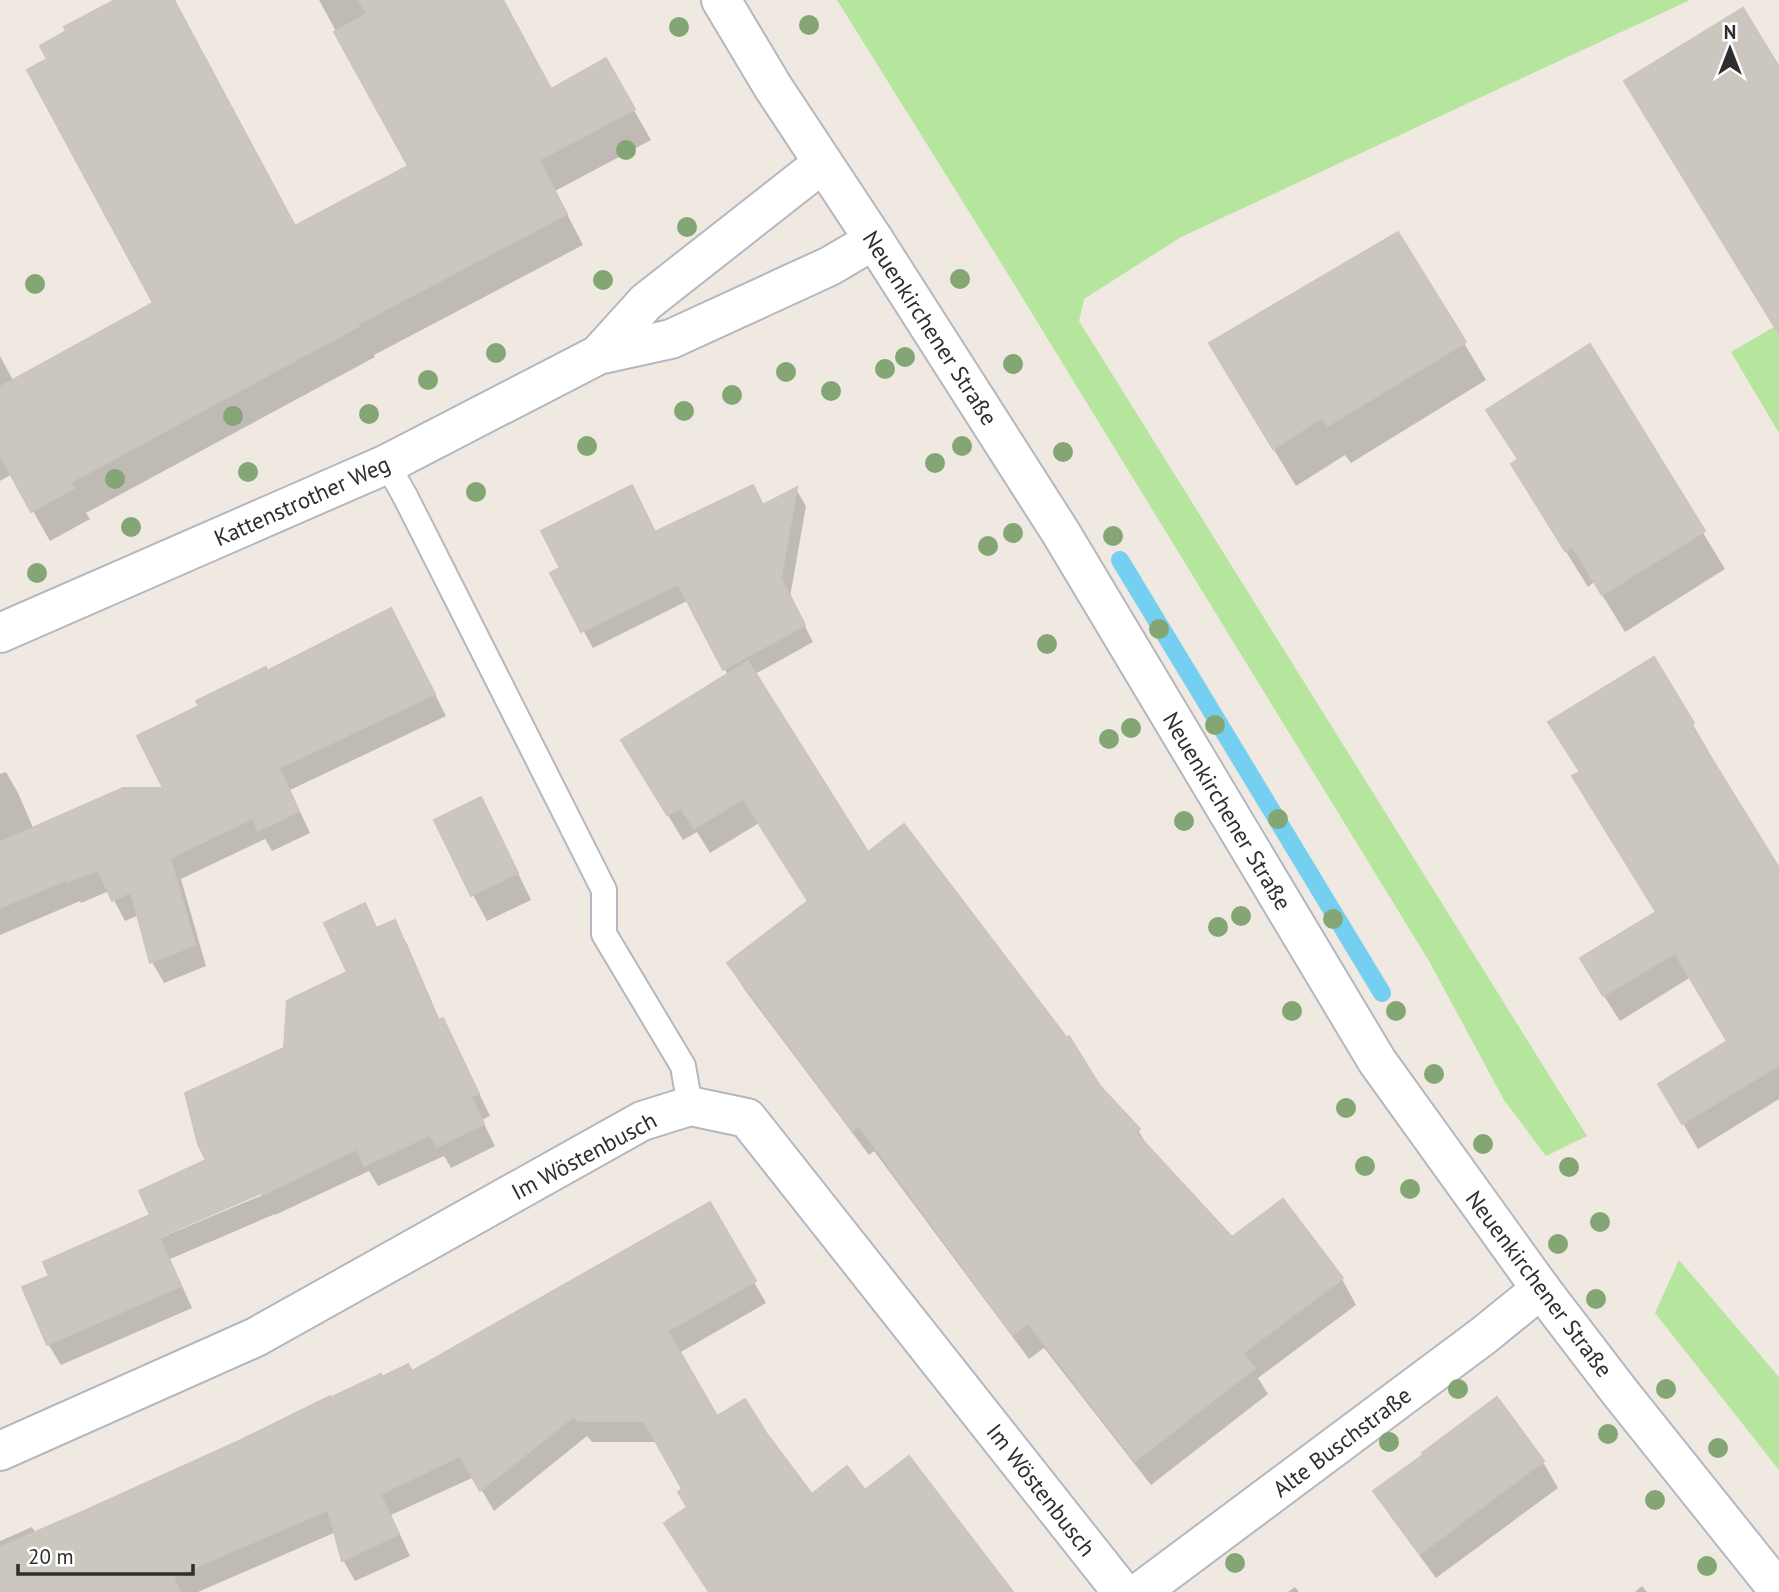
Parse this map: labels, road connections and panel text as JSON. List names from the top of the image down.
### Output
{
  "streets": {
    "street": [
      "Neuenkirchener Straße",
      "Kattenstrother Weg",
      "Im Wöstenbusch",
      "Alte Buschstraße"
    ]
  },
  "crossings": [
    ["Neuenkirchener Straße", "Kattenstrother Weg"],
    ["Neuenkirchener Straße", "Alte Buschstraße"]
  ],
  "scale_bar": "20 m",
  "north": "top"
}
